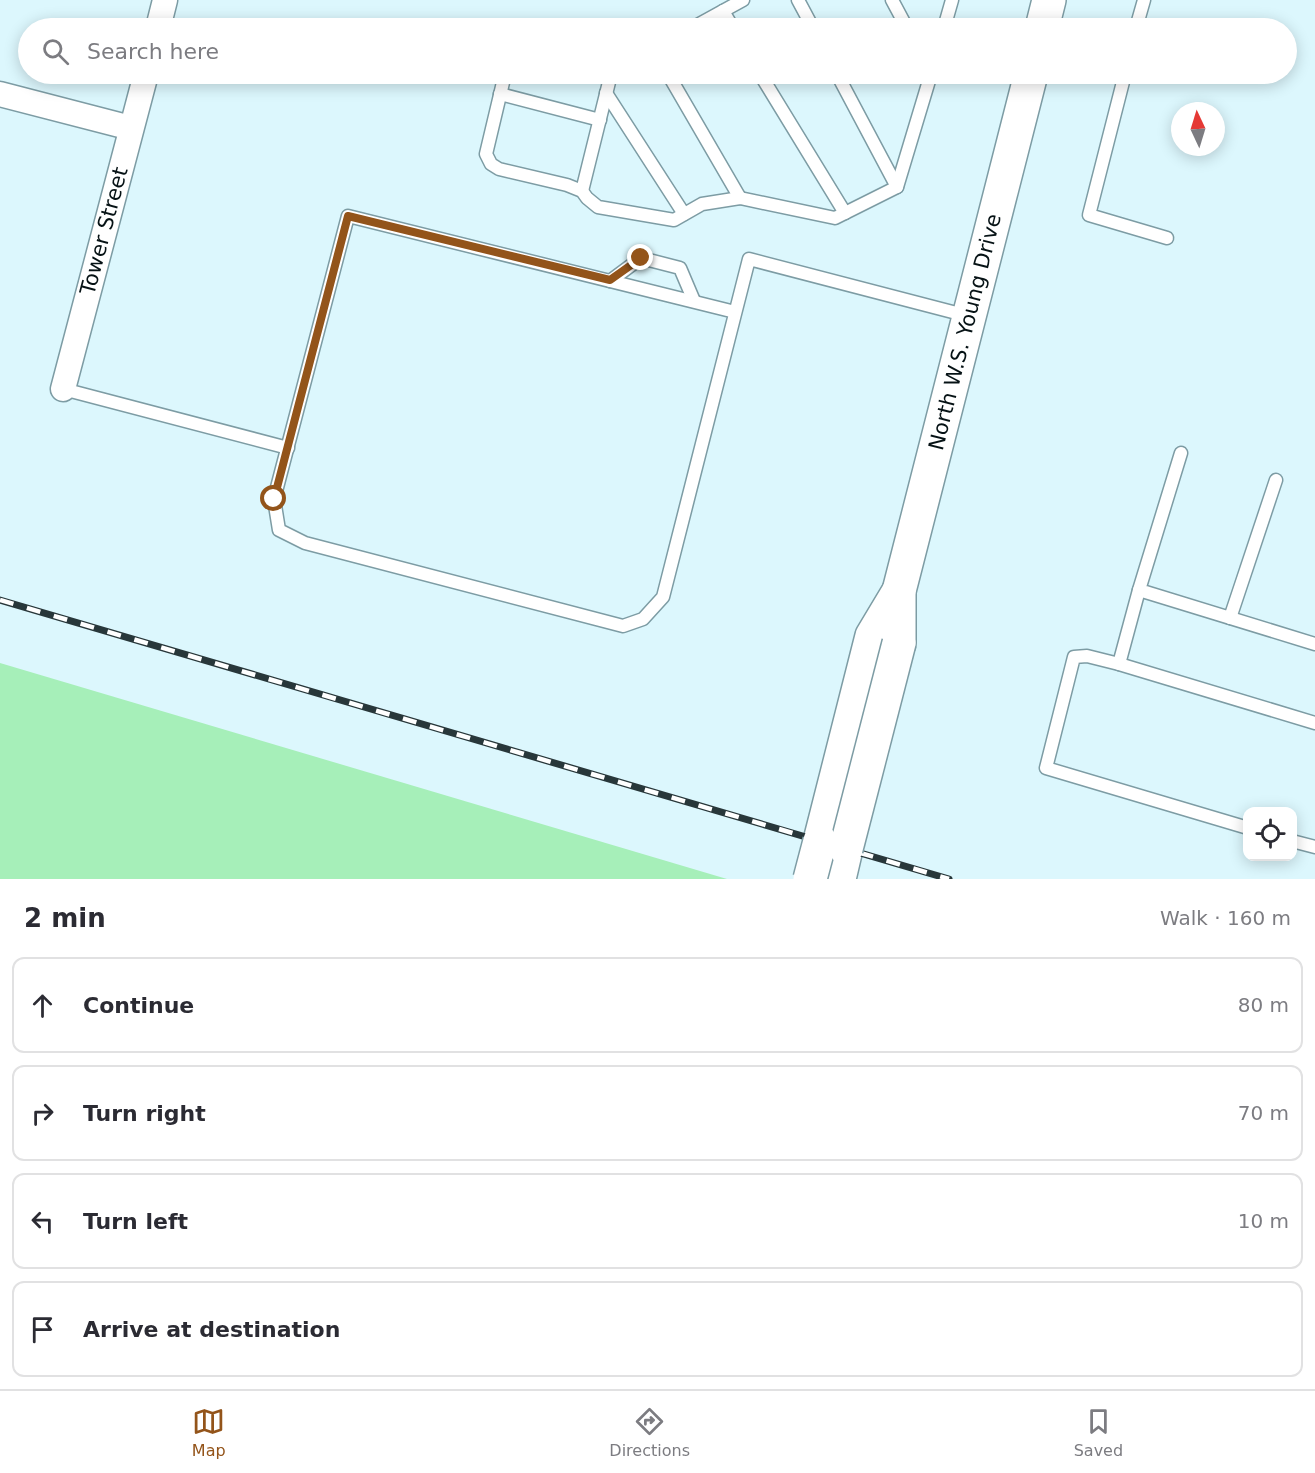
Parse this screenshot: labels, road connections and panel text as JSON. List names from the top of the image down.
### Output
{
  "streets": {
    "main road": ["North W.S. Young Drive"],
    "street": ["Tower Street"]
  },
  "north": "top",
  "page": {
    "search": "Search here",
    "heading": ["2 min", "Walk · 160 m"],
    "list": [
      ["Continue", "80 m"],
      ["Turn right", "70 m"],
      ["Turn left", "10 m"],
      "Arrive at destination"
    ],
    "nav": ["Map", "Directions", "Saved"]
  }
}
